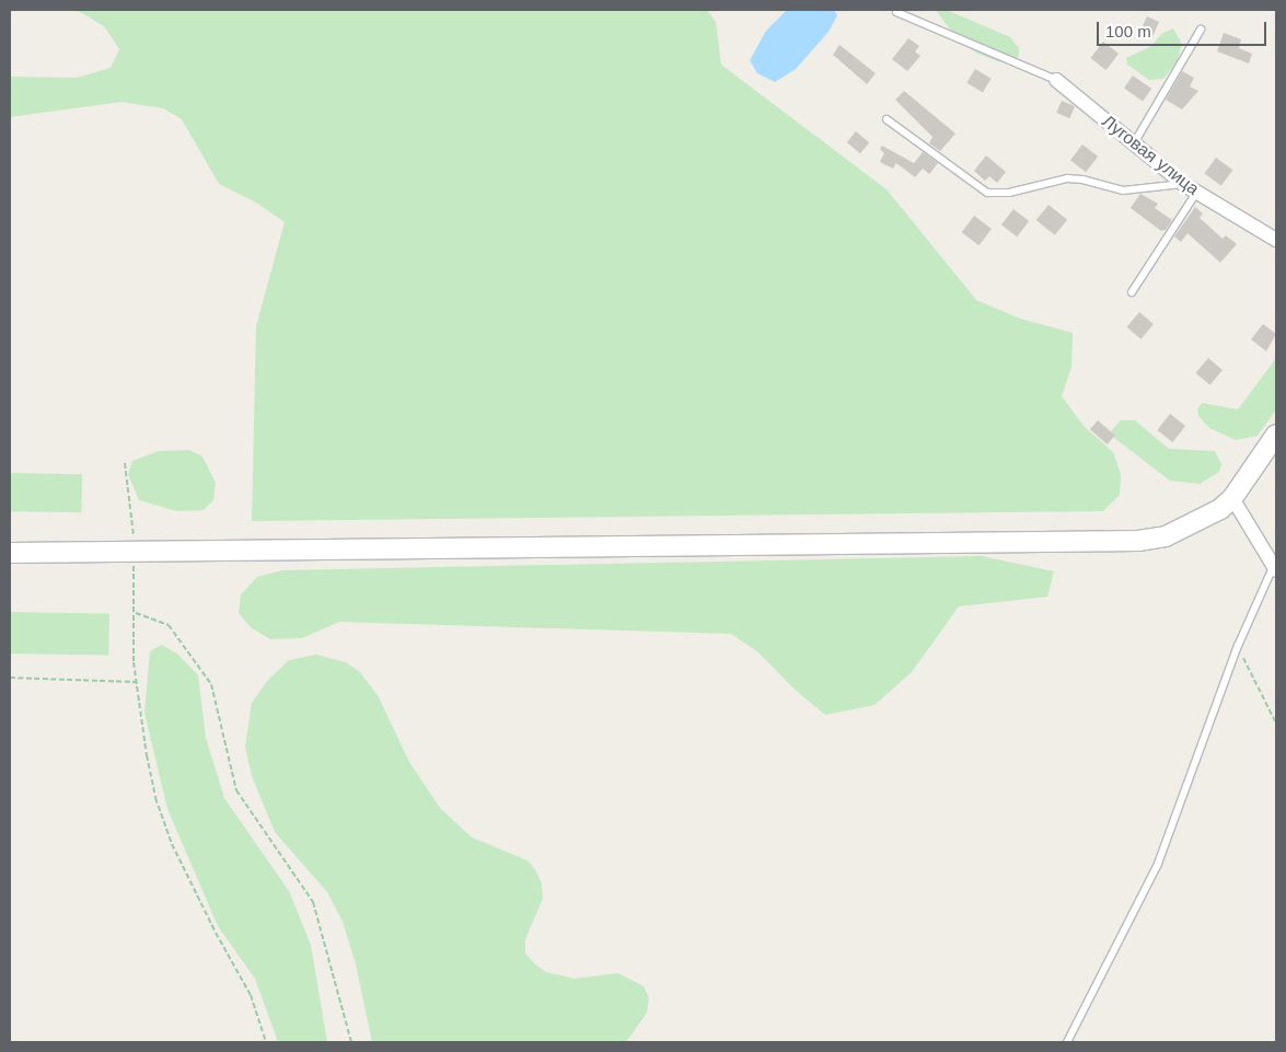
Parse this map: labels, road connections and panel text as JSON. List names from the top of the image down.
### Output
{
  "streets": {
    "street": ["Луговая улица"]
  },
  "scale_bar": "100 m"
}
